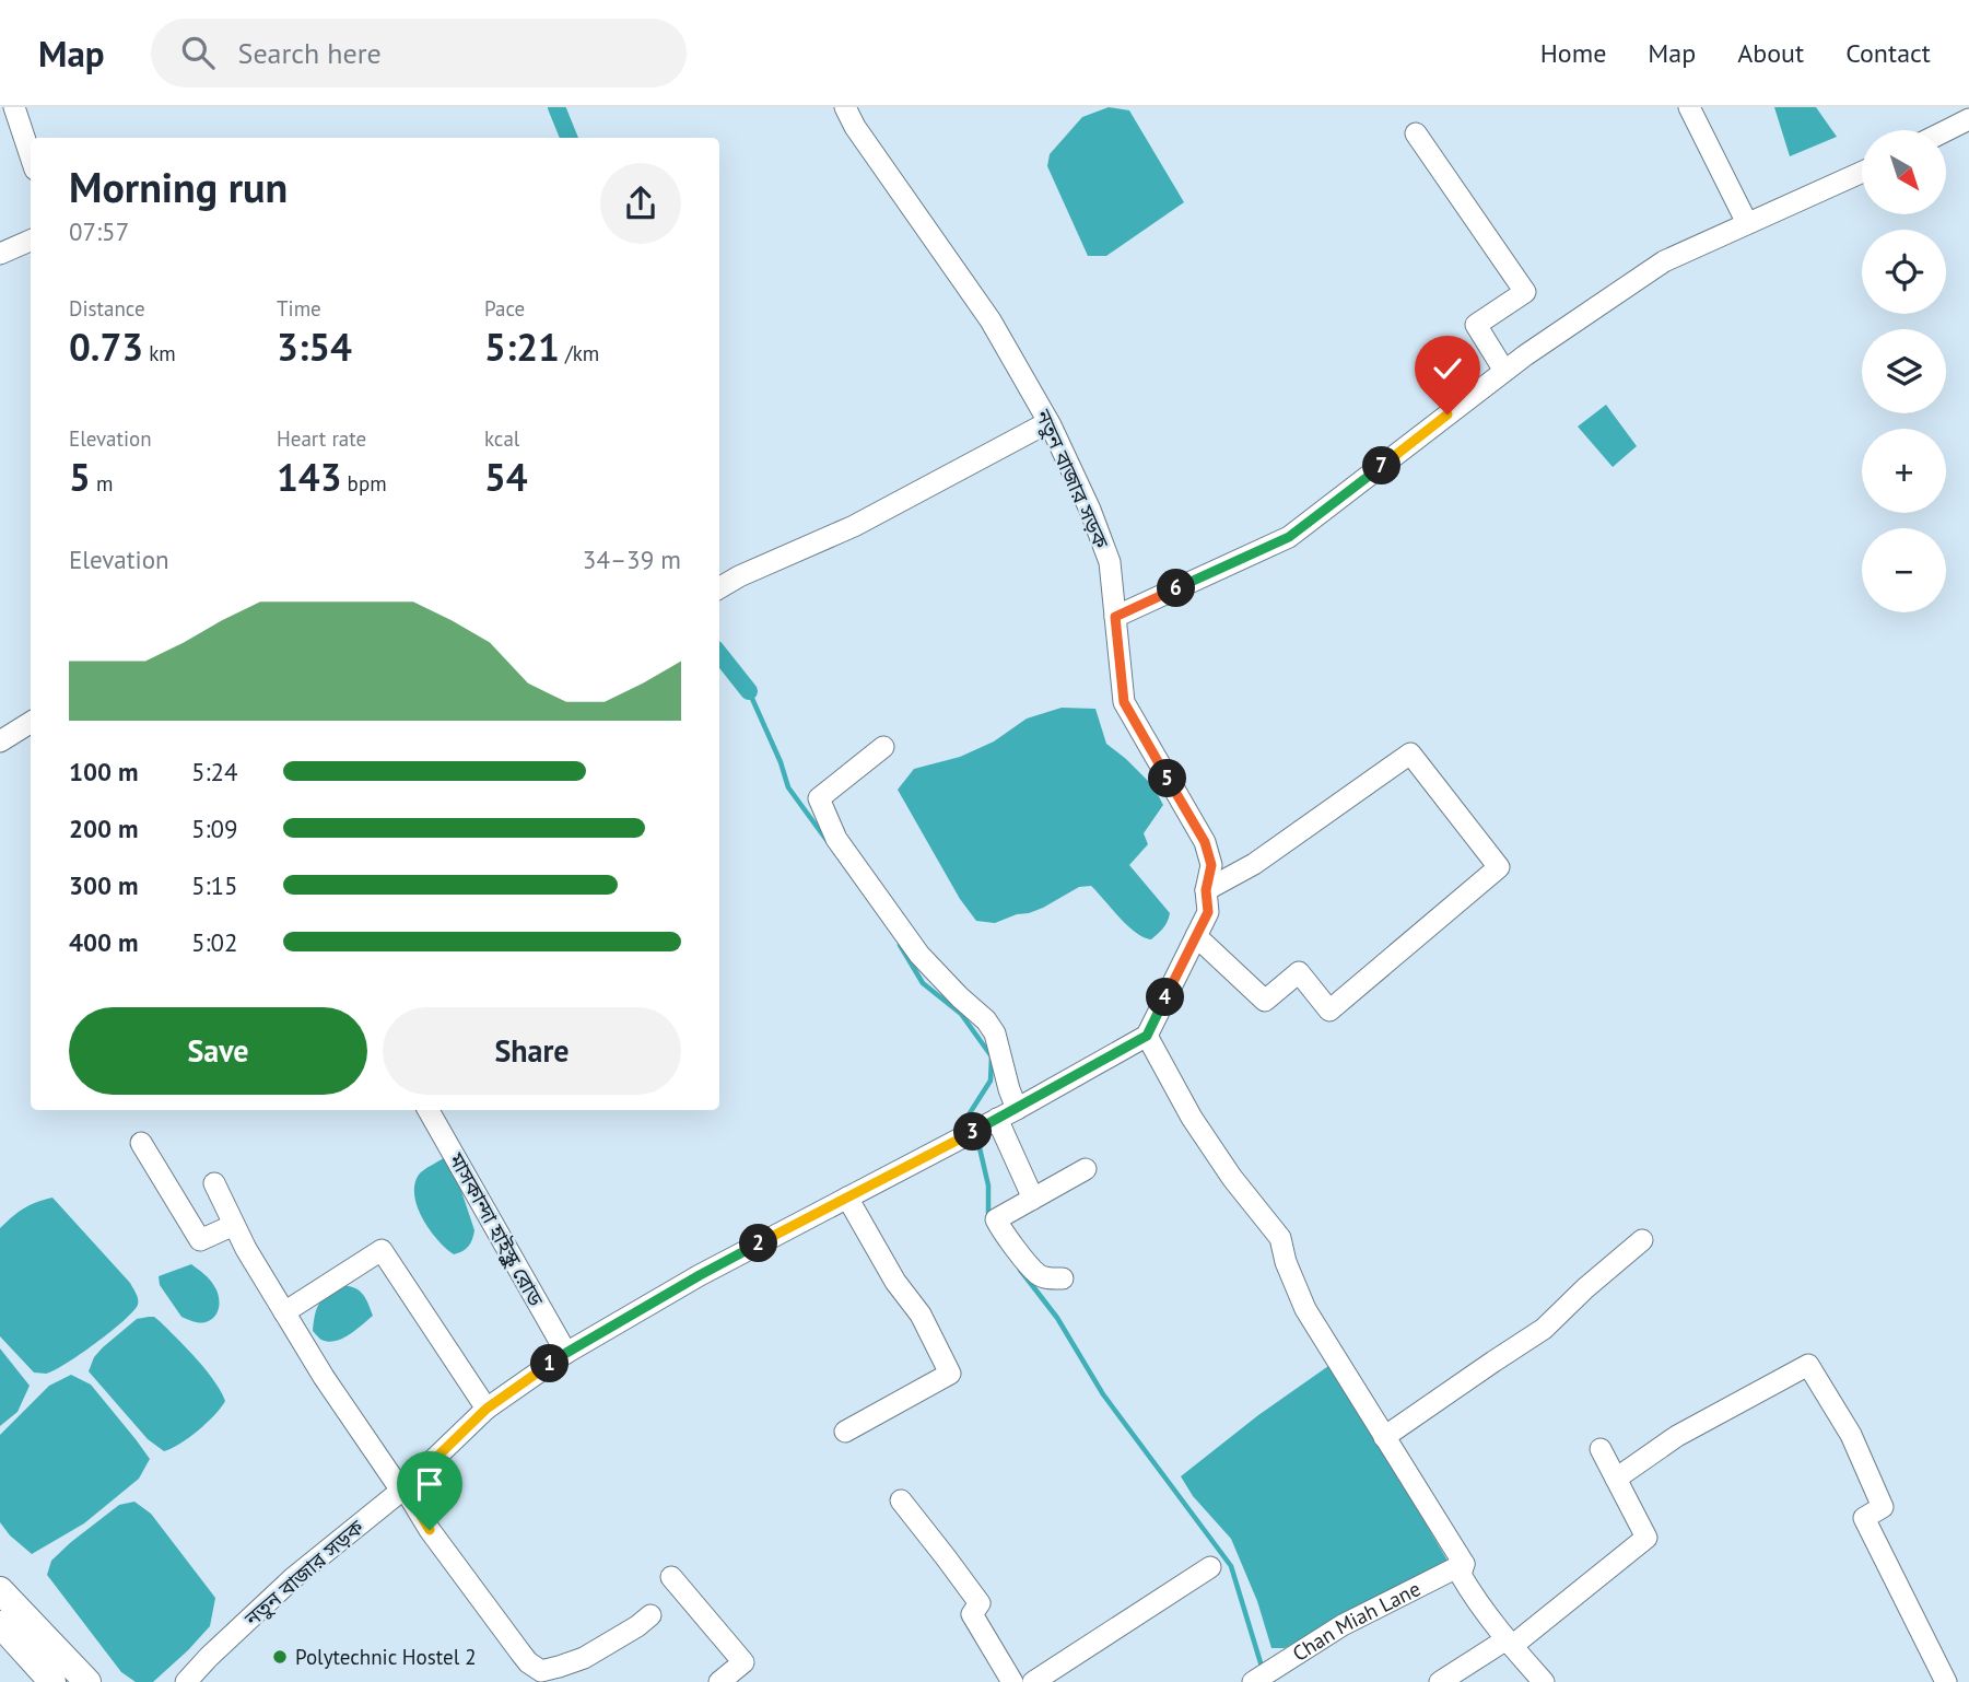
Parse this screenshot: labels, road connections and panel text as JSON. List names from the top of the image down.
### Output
{
  "streets": {
    "street": ["নতুন বাজার সড়ক", "মাসকান্দা হাইস্কুল রোড", "Chan Miah Lane"]
  },
  "crossings": [
    ["নতুন বাজার সড়ক", "মাসকান্দা হাইস্কুল রোড"]
  ],
  "places": ["Polytechnic Hostel 2"],
  "north": "bottom right",
  "page": {
    "header": "Map",
    "search": "Search here",
    "nav": [
      "Home",
      "Map",
      "About",
      "Contact"
    ],
    "map_buttons": ["+", "−"],
    "heading": ["Morning run", "07:57"],
    "stats": [
      ["Distance", "0.73 km"],
      ["Time", "3:54"],
      ["Pace", "5:21 /km"],
      ["Elevation", "5 m"],
      ["Heart rate", "143 bpm"],
      ["kcal", "54"]
    ],
    "pins": [
      "7",
      "6",
      "5",
      "4",
      "3",
      "2",
      "1"
    ],
    "chart": ["Elevation", "34–39 m"],
    "list": [
      {
        "name": "100 m",
        "note": "5:24"
      },
      {
        "name": "200 m",
        "note": "5:09"
      },
      {
        "name": "300 m",
        "note": "5:15"
      },
      {
        "name": "400 m",
        "note": "5:02"
      }
    ],
    "buttons": ["Save", "Share"]
  }
}
